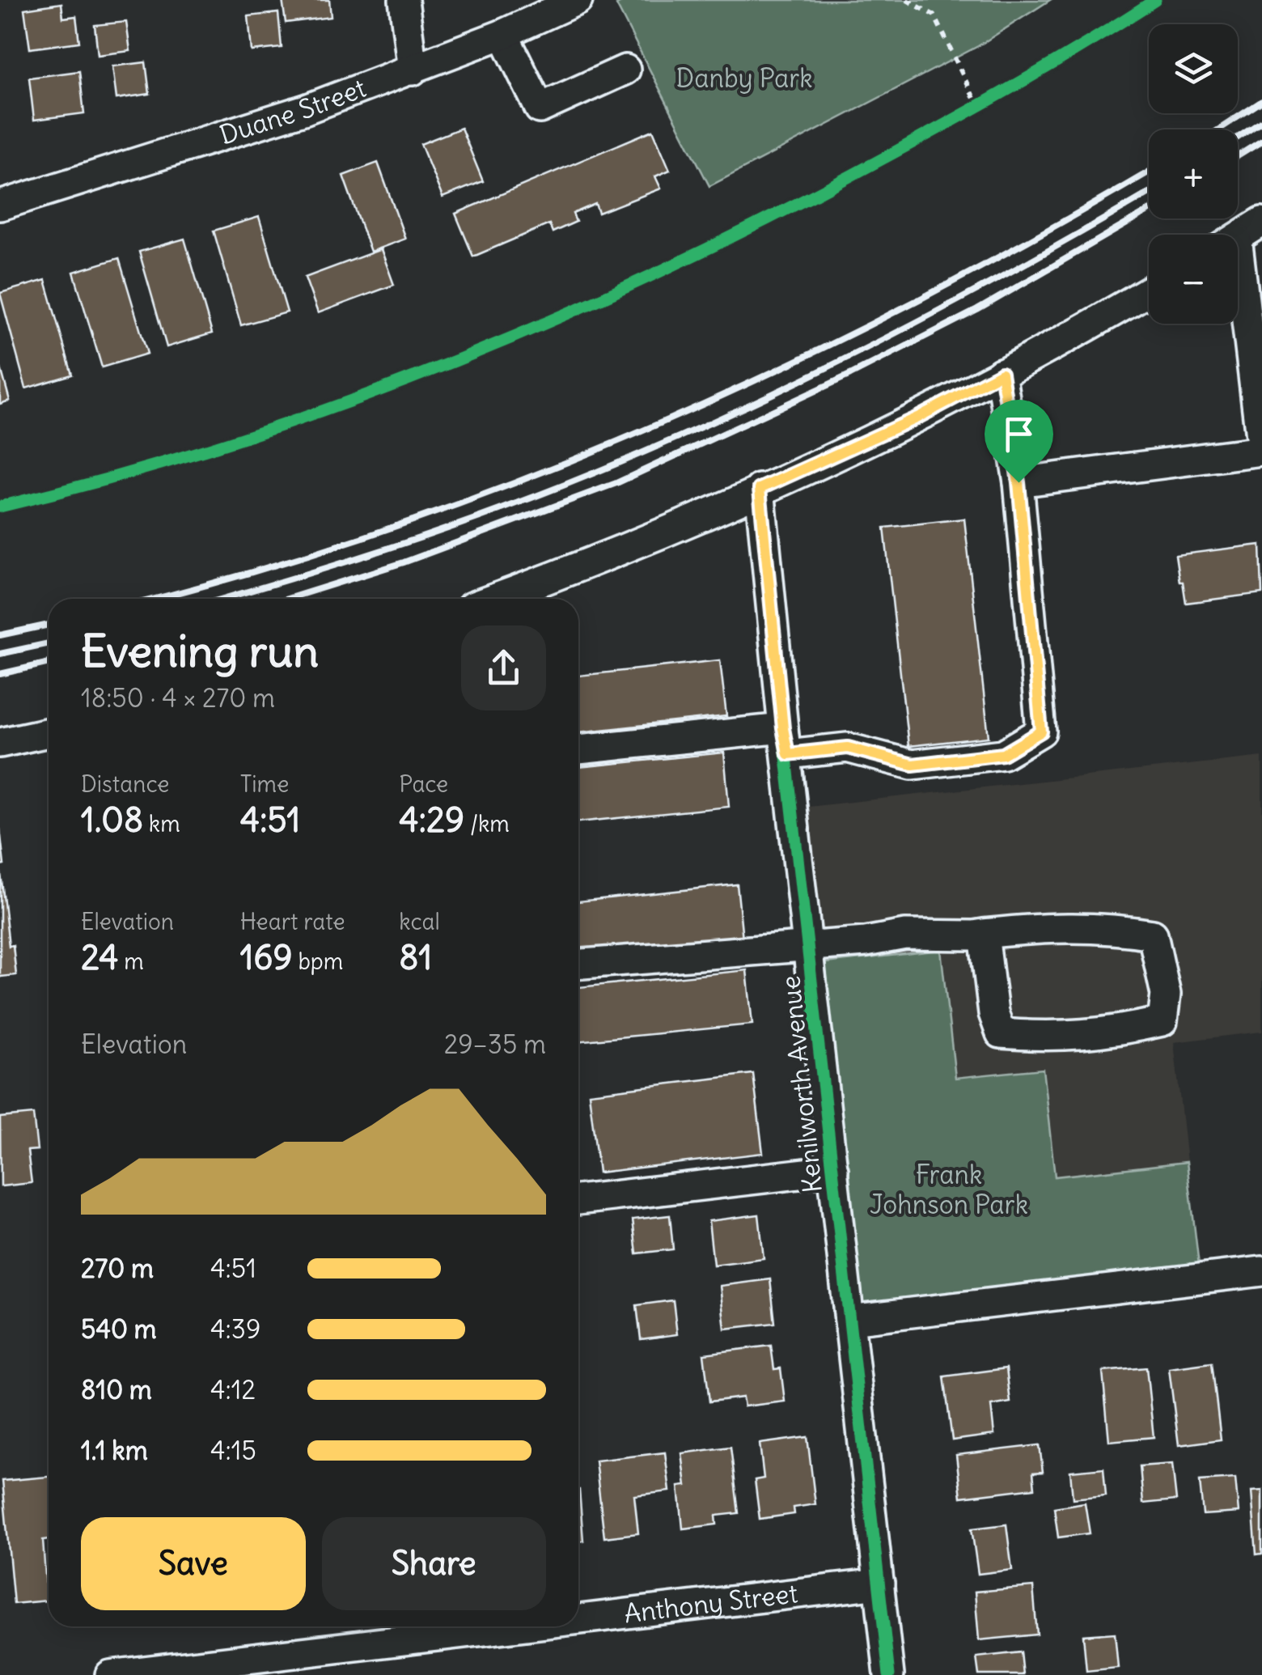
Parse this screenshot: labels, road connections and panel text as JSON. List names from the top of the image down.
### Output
{
  "streets": {
    "street": ["Duane Street", "Kenilworth Avenue", "Anthony Street"]
  },
  "crossings": [
    ["Kenilworth Avenue", "Anthony Street"]
  ],
  "parks": ["Danby Park", "Frank Johnson Park"],
  "page": {
    "map_buttons": ["+", "−"],
    "heading": ["Evening run", "18:50 · 4 × 270 m"],
    "stats": [
      ["Distance", "1.08 km"],
      ["Time", "4:51"],
      ["Pace", "4:29 /km"],
      ["Elevation", "24 m"],
      ["Heart rate", "169 bpm"],
      ["kcal", "81"]
    ],
    "chart": ["Elevation", "29–35 m"],
    "list": [
      {
        "name": "270 m",
        "note": "4:51"
      },
      {
        "name": "540 m",
        "note": "4:39"
      },
      {
        "name": "810 m",
        "note": "4:12"
      },
      {
        "name": "1.1 km",
        "note": "4:15"
      }
    ],
    "buttons": ["Save", "Share"]
  }
}
